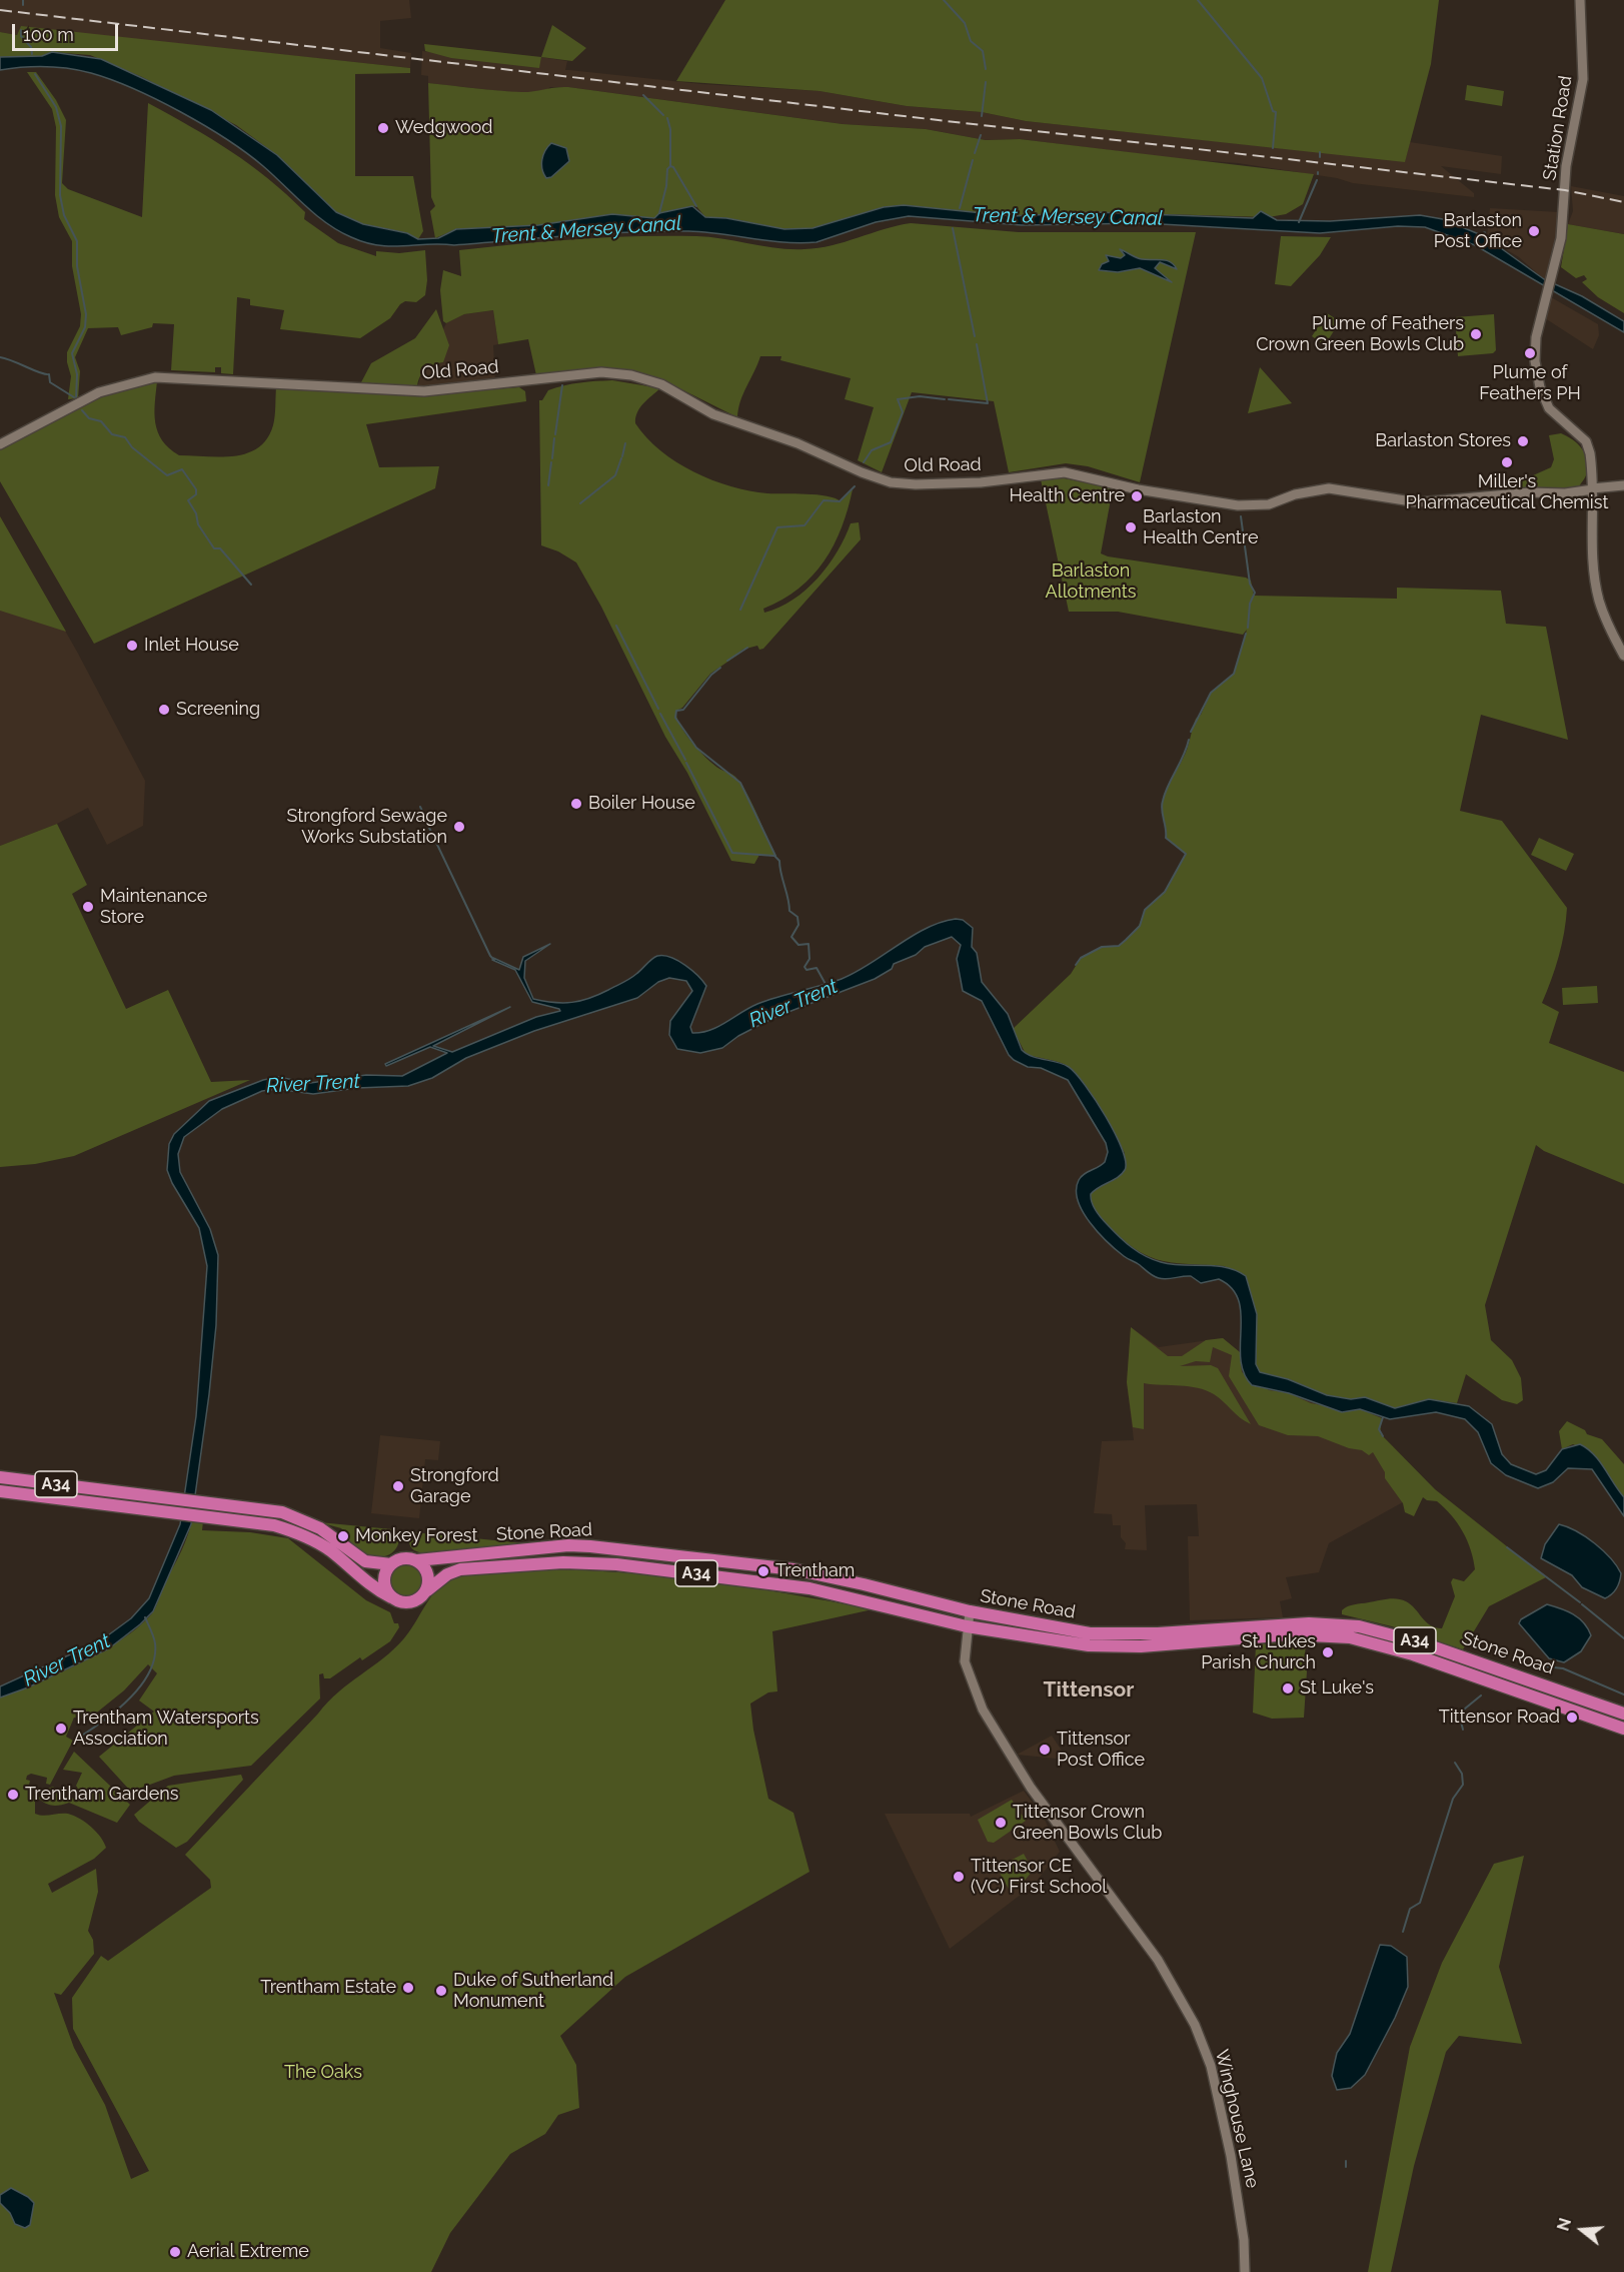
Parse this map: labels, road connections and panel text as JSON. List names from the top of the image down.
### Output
{
  "streets": {
    "highway": ["A34", "Stone Road"],
    "street": ["Station Road", "Old Road", "Winghouse Lane"]
  },
  "crossings": [
    ["Station Road", "Old Road"],
    ["A34", "Stone Road"],
    ["Stone Road", "Winghouse Lane"]
  ],
  "districts": ["Tittensor"],
  "water": ["Trent & Mersey Canal", "River Trent"],
  "parks": ["Barlaston Allotments", "The Oaks"],
  "places": [
    "Wedgwood",
    "Barlaston Post Office",
    "Plume of Feathers Crown Green Bowls Club",
    "Plume of Feathers PH",
    "Barlaston Stores",
    "Miller's Pharmaceutical Chemist",
    "Health Centre",
    "Barlaston Health Centre",
    "Inlet House",
    "Screening",
    "Boiler House",
    "Strongford Sewage Works Substation",
    "Maintenance Store",
    "Strongford Garage",
    "Monkey Forest",
    "Trentham",
    "St. Lukes Parish Church",
    "St Luke's",
    "Tittensor Road",
    "Trentham Watersports Association",
    "Tittensor Post Office",
    "Trentham Gardens",
    "Tittensor Crown Green Bowls Club",
    "Tittensor CE (VC) First School",
    "Trentham Estate",
    "Duke of Sutherland Monument",
    "Aerial Extreme"
  ],
  "scale_bar": "100 m",
  "north": "left"
}
